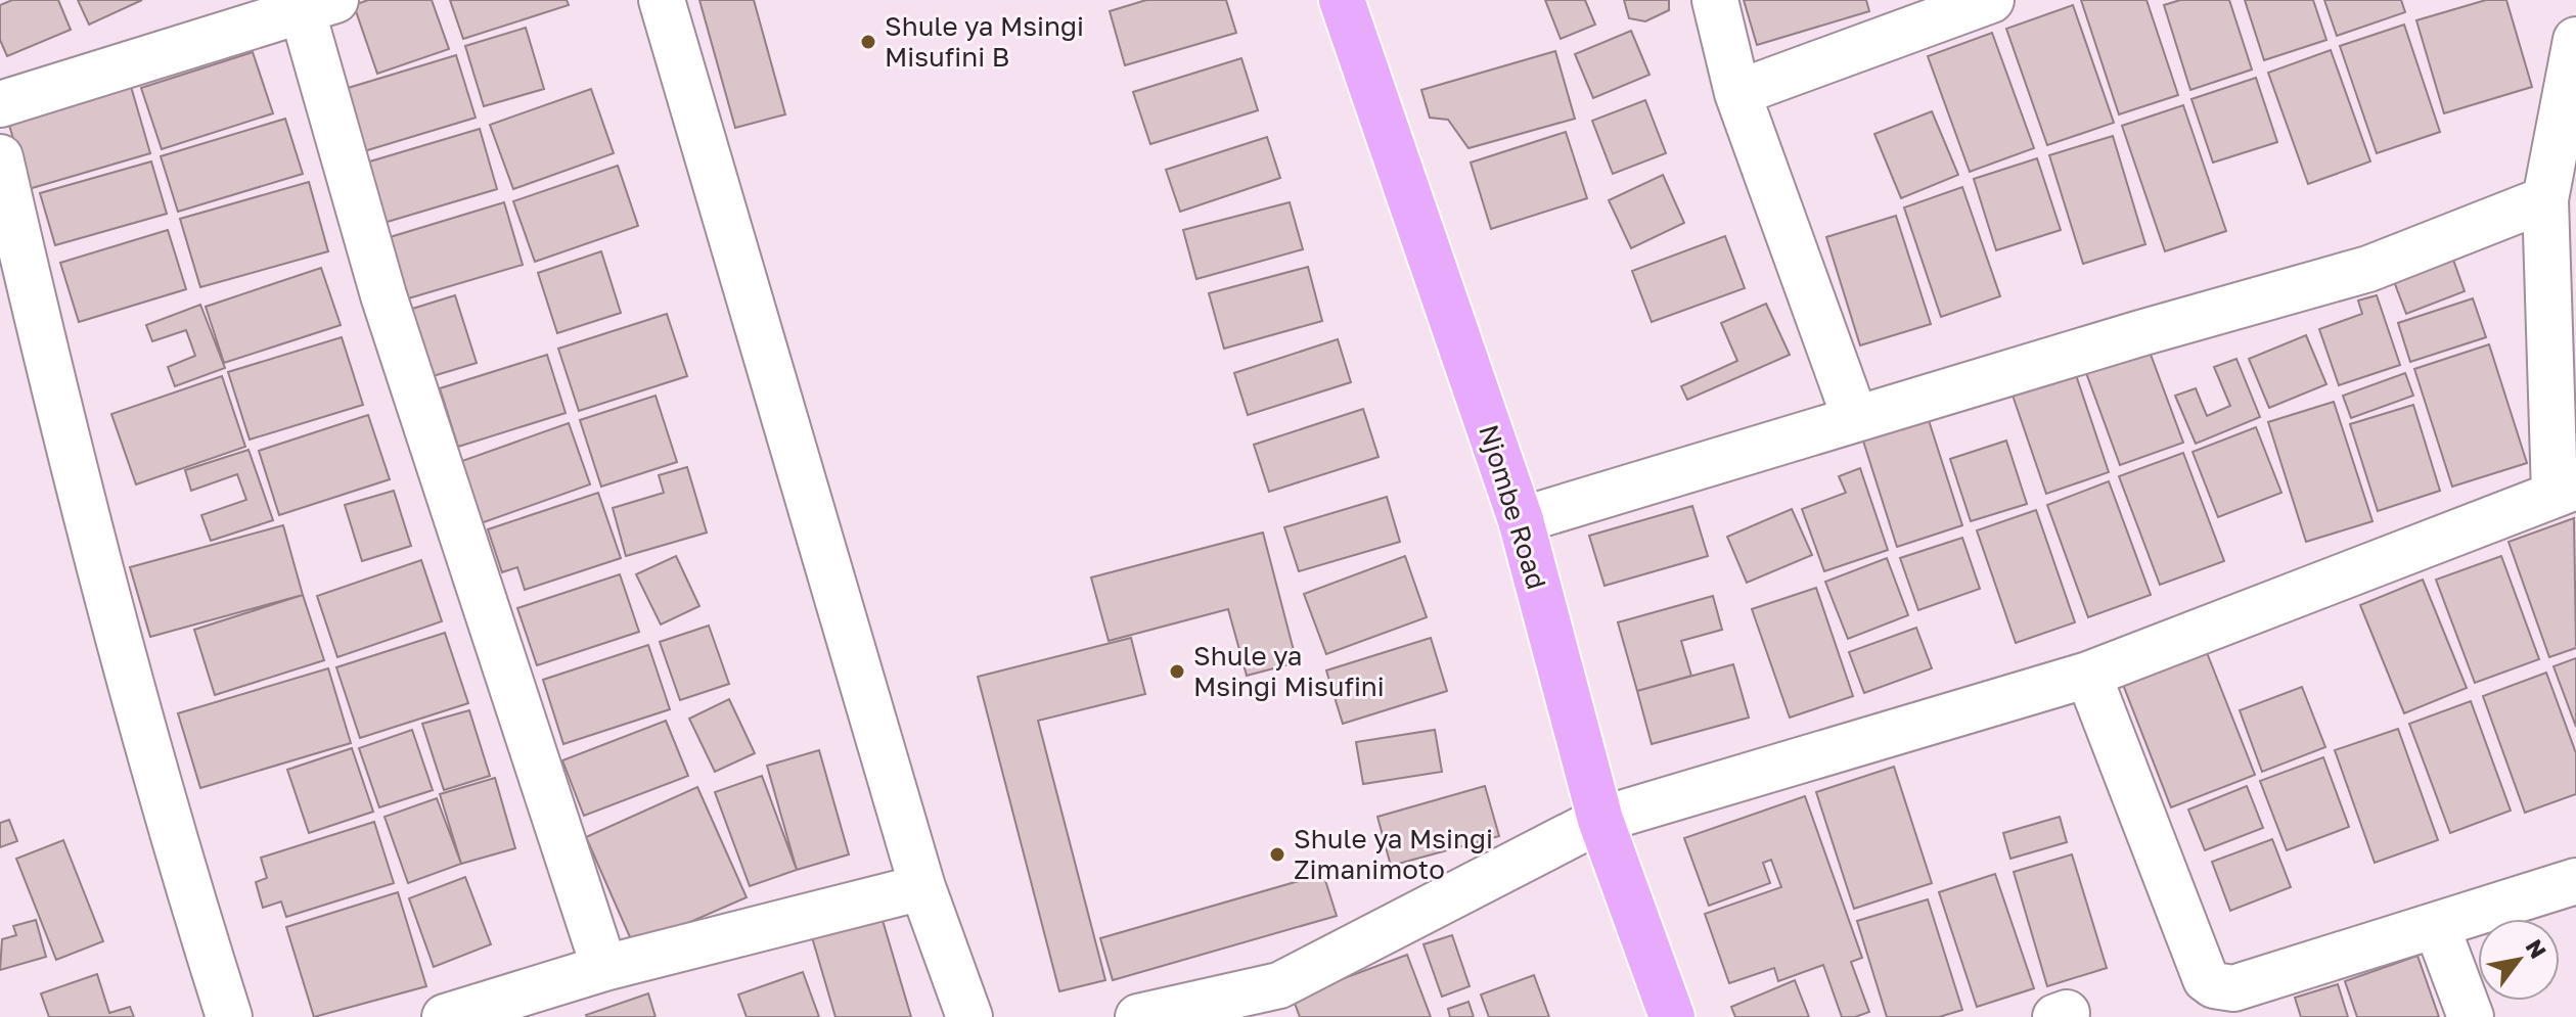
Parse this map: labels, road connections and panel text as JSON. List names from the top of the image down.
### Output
{
  "streets": {
    "highway": ["Njombe Road"]
  },
  "places": ["Shule ya Msingi Misufini B", "Shule ya Msingi Misufini", "Shule ya Msingi Zimanimoto"],
  "north": "top right"
}
